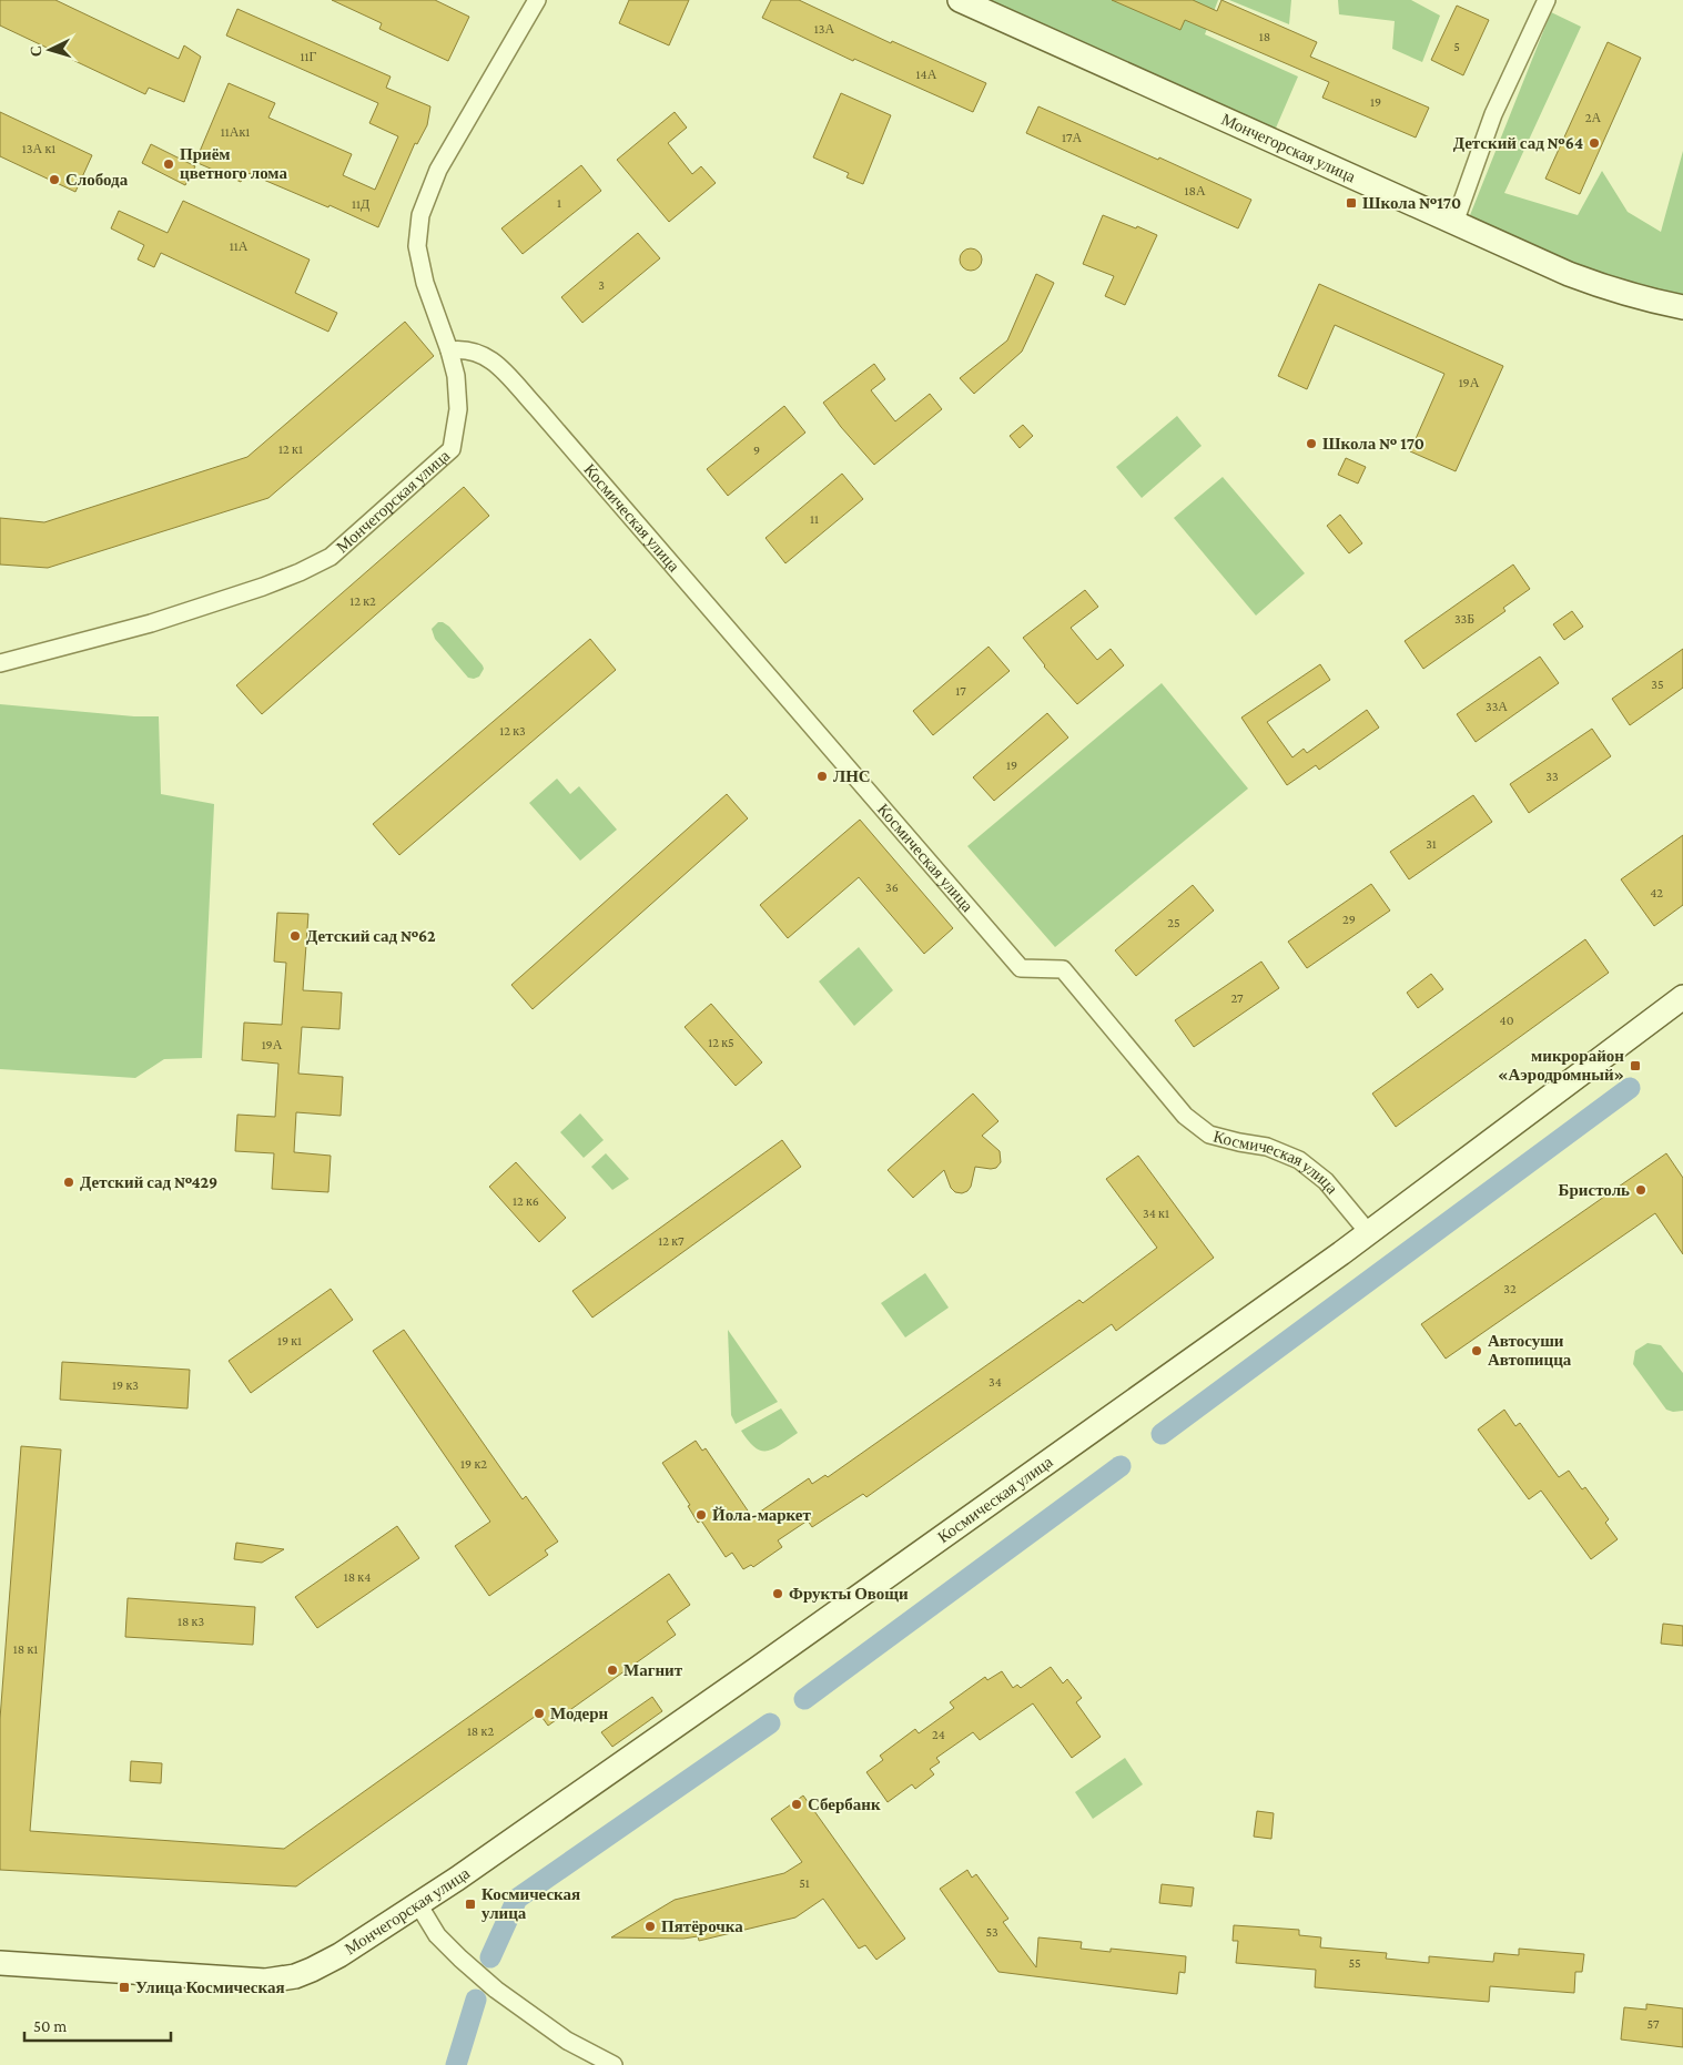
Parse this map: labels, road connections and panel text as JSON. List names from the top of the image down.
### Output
{
  "streets": {
    "street": ["Мончегорская улица", "Космическая улица"]
  },
  "crossings": [
    ["Мончегорская улица", "Космическая улица"]
  ],
  "places": {
    "other": [
      "Детский сад №64",
      "Приём цветного лома",
      "Слобода",
      "Школа № 170",
      "ЛНС",
      "Детский сад №62",
      "Детский сад №429",
      "Бристоль",
      "Автосуши Автопицца",
      "Йола-маркет",
      "Фрукты Овощи",
      "Магнит",
      "Модерн",
      "Сбербанк",
      "Пятёрочка"
    ],
    "transit": [
      "Школа №170",
      "микрорайон «Аэродромный»",
      "Космическая улица",
      "Улица Космическая"
    ]
  },
  "house_numbers": [
    "13А",
    "18",
    "5",
    "11Г",
    "14А",
    "19",
    "2А",
    "11Ак1",
    "17А",
    "13А к1",
    "18А",
    "1",
    "11Д",
    "11А",
    "3",
    "19А",
    "12 к1",
    "9",
    "11",
    "12 к2",
    "33Б",
    "35",
    "17",
    "33А",
    "12 к3",
    "19",
    "33",
    "31",
    "36",
    "42",
    "29",
    "25",
    "27",
    "40",
    "12 к5",
    "19А",
    "12 к6",
    "34 к1",
    "12 к7",
    "32",
    "19 к1",
    "34",
    "19 к3",
    "19 к2",
    "18 к4",
    "18 к3",
    "18 к1",
    "18 к2",
    "24",
    "51",
    "53",
    "55",
    "57"
  ],
  "scale_bar": "50 m",
  "north": "left"
}
